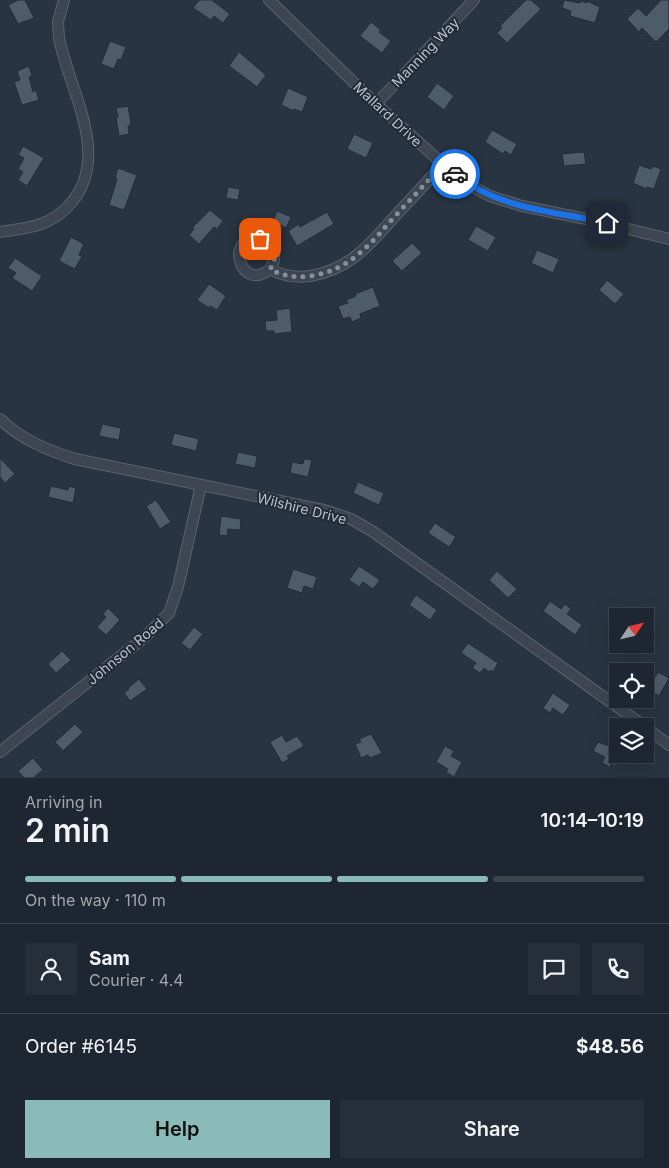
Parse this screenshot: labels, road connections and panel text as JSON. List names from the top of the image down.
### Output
{
  "streets": {
    "street": [
      "Manning Way",
      "Mallard Drive",
      "Wilshire Drive",
      "Johnson Road"
    ]
  },
  "crossings": [
    ["Manning Way", "Mallard Drive"],
    ["Wilshire Drive", "Johnson Road"]
  ],
  "north": "top right",
  "page": {
    "heading": ["2 min", "Arriving in", "10:14–10:19"],
    "panel": [
      "Sam",
      "Courier · 4.4",
      "Order #6145",
      "$48.56"
    ],
    "bar": "On the way · 110 m",
    "buttons": ["Help", "Share"]
  }
}
